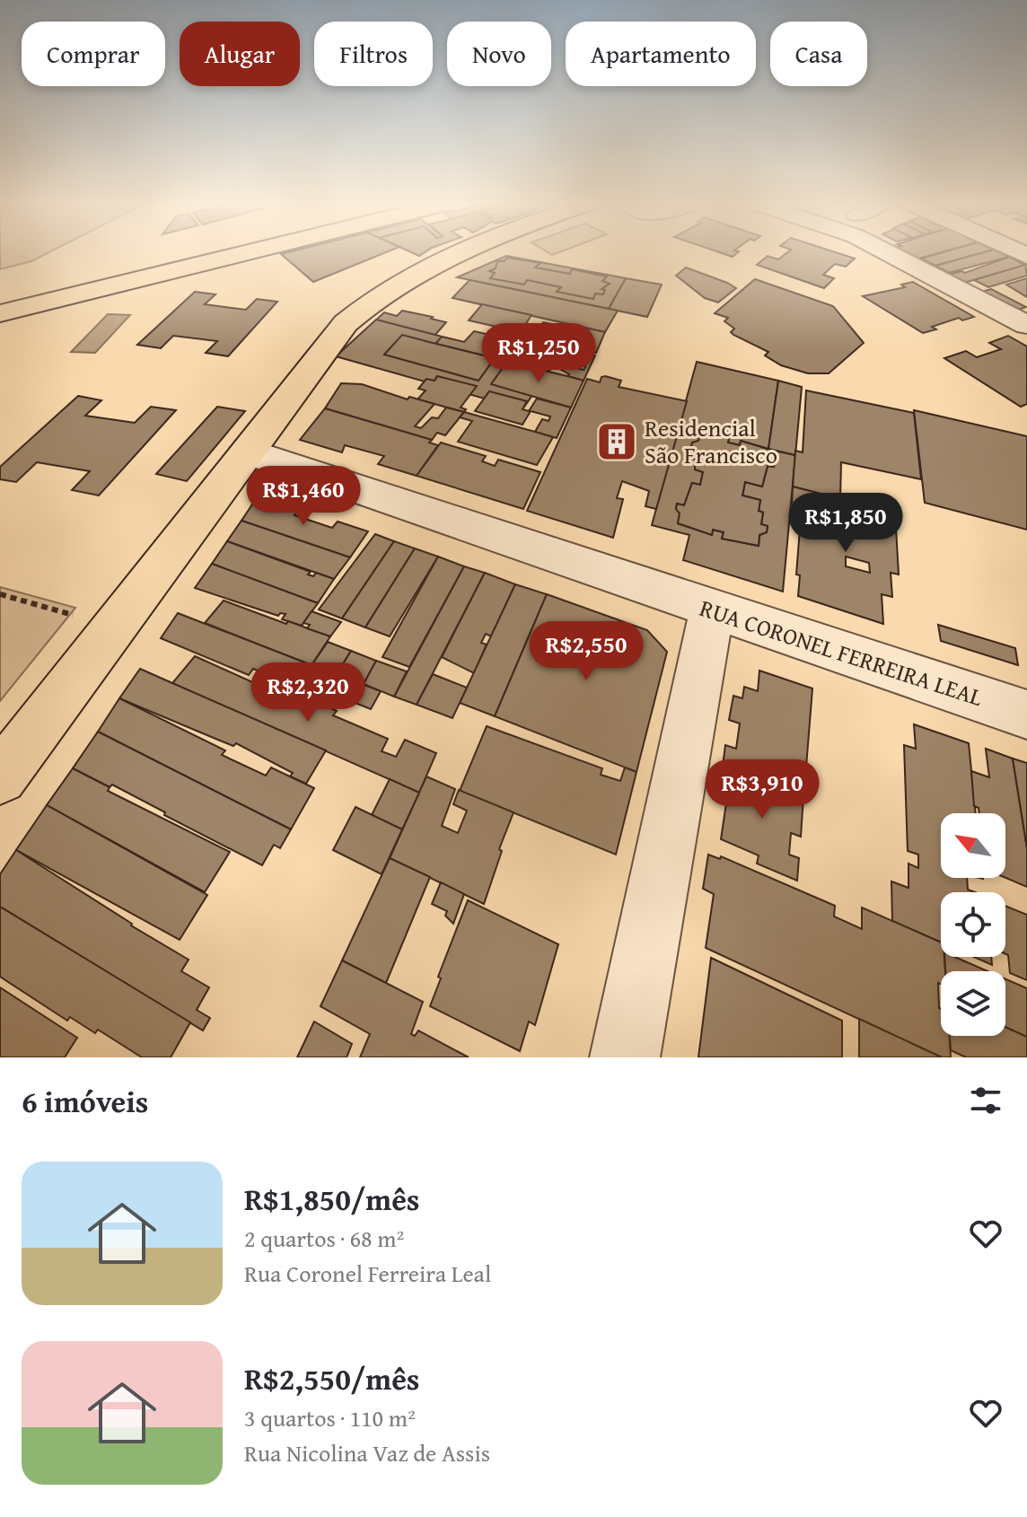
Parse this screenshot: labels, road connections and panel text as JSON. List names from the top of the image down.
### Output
{
  "streets": {
    "street": ["RUA CORONEL FERREIRA LEAL"]
  },
  "places": {
    "building": ["Residencial São Francisco"]
  },
  "north": "top left",
  "page": {
    "chip": [
      "Comprar",
      "Alugar",
      "Filtros",
      "Novo",
      "Apartamento",
      "Casa"
    ],
    "price": [
      "R$1,250",
      "R$1,460",
      "R$1,850",
      "R$2,550",
      "R$2,320",
      "R$3,910"
    ],
    "heading": "6 imóveis",
    "list": [
      {
        "name": "R$1,850/mês",
        "note": "2 quartos · 68 m² · Rua Coronel Ferreira Leal"
      },
      {
        "name": "R$2,550/mês",
        "note": "3 quartos · 110 m² · Rua Nicolina Vaz de Assis"
      }
    ]
  }
}
